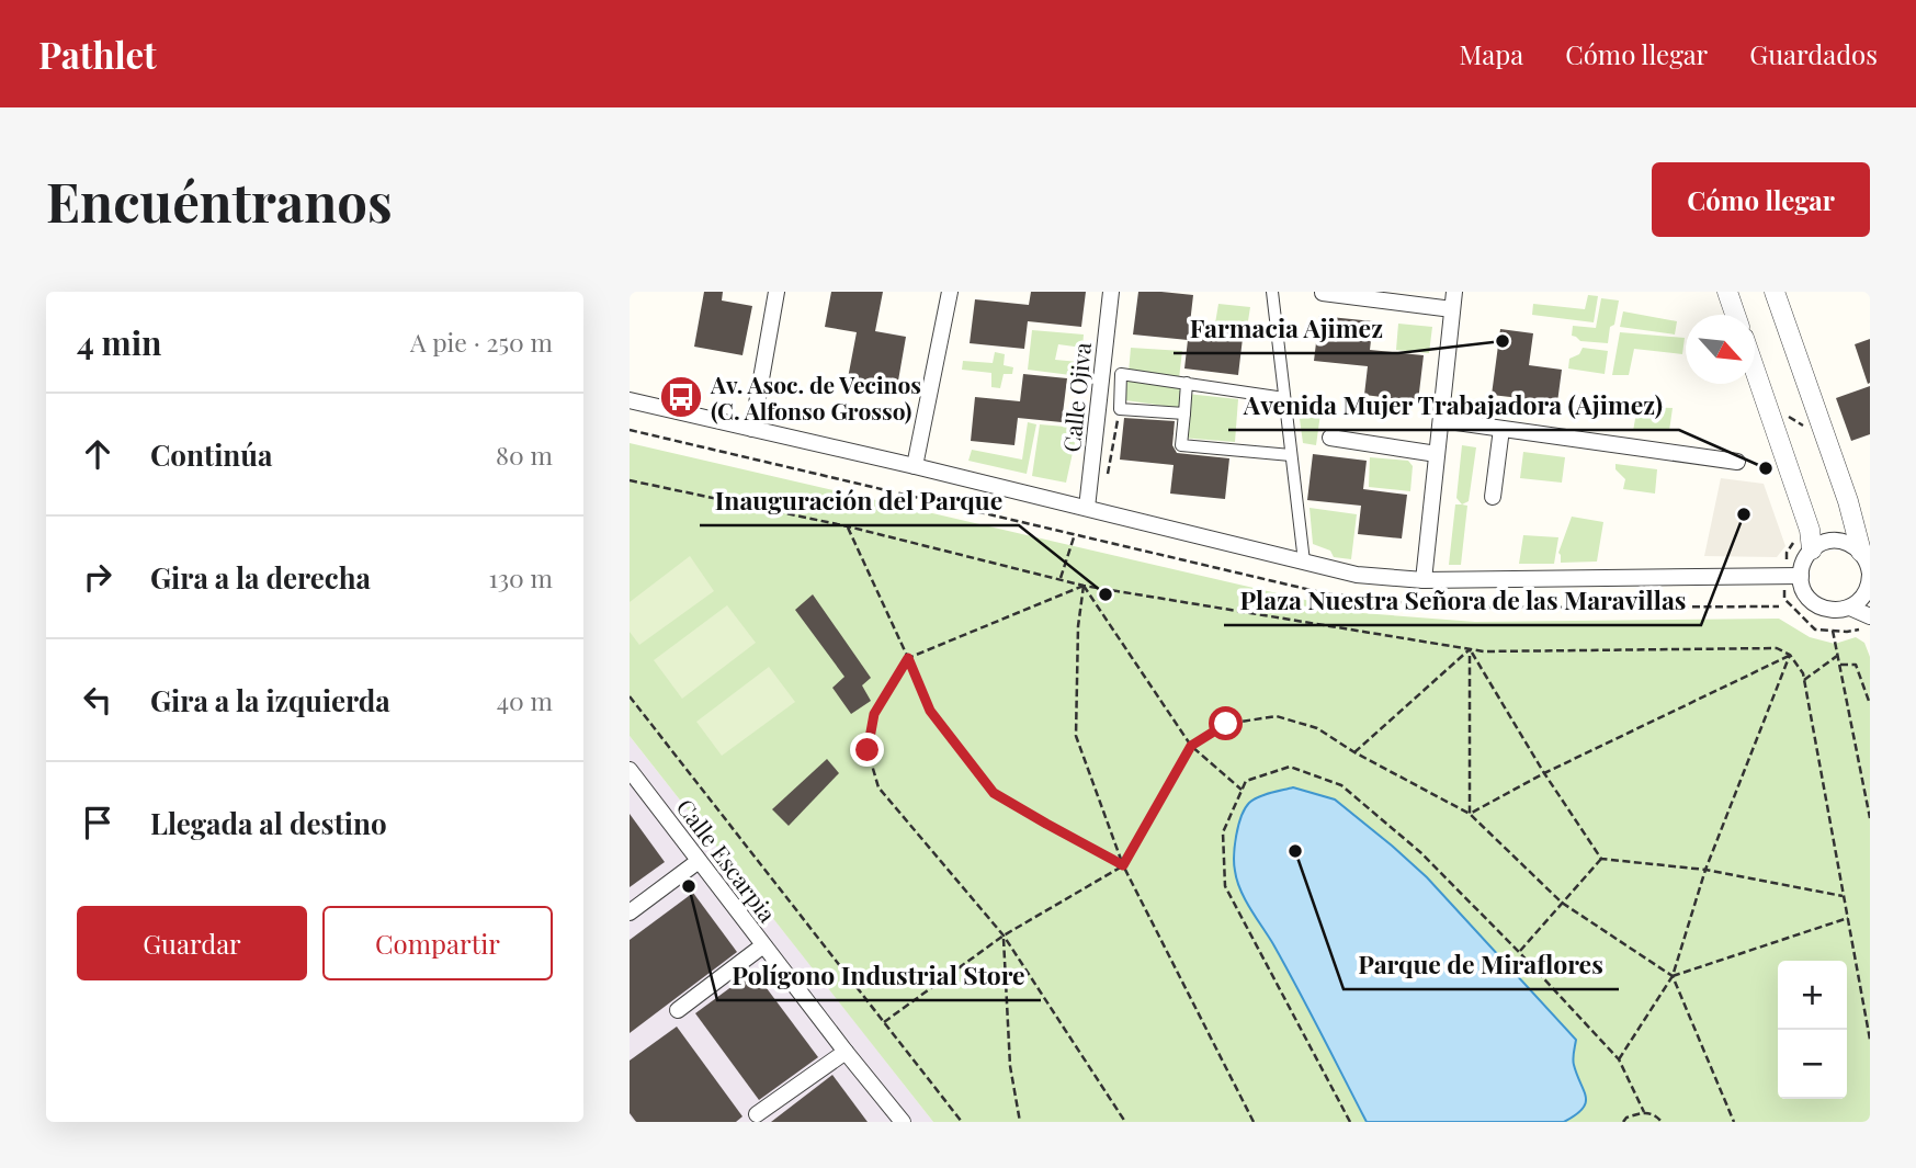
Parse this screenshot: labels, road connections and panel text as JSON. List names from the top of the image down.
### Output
{
  "streets": {
    "street": ["Calle Ojiva", "Calle Escarpia"]
  },
  "places": {
    "other": [
      "Farmacia Ajimez",
      "Avenida Mujer Trabajadora (Ajimez)",
      "Plaza Nuestra Señora de las Maravillas",
      "Inauguración del Parque",
      "Parque de Miraflores",
      "Polígono Industrial Store"
    ],
    "bus stop": ["Av. Asoc. de Vecinos (C. Alfonso Grosso)"]
  },
  "north": "bottom right",
  "page": {
    "header": "Pathlet",
    "nav": ["Mapa", "Cómo llegar", "Guardados"],
    "buttons": [
      "Cómo llegar",
      ["Guardar", "Compartir"]
    ],
    "title": "Encuéntranos",
    "heading": ["4 min", "A pie · 250 m"],
    "list": [
      ["Continúa", "80 m"],
      ["Gira a la derecha", "130 m"],
      ["Gira a la izquierda", "40 m"],
      "Llegada al destino"
    ],
    "map_buttons": ["+", "−"]
  }
}
